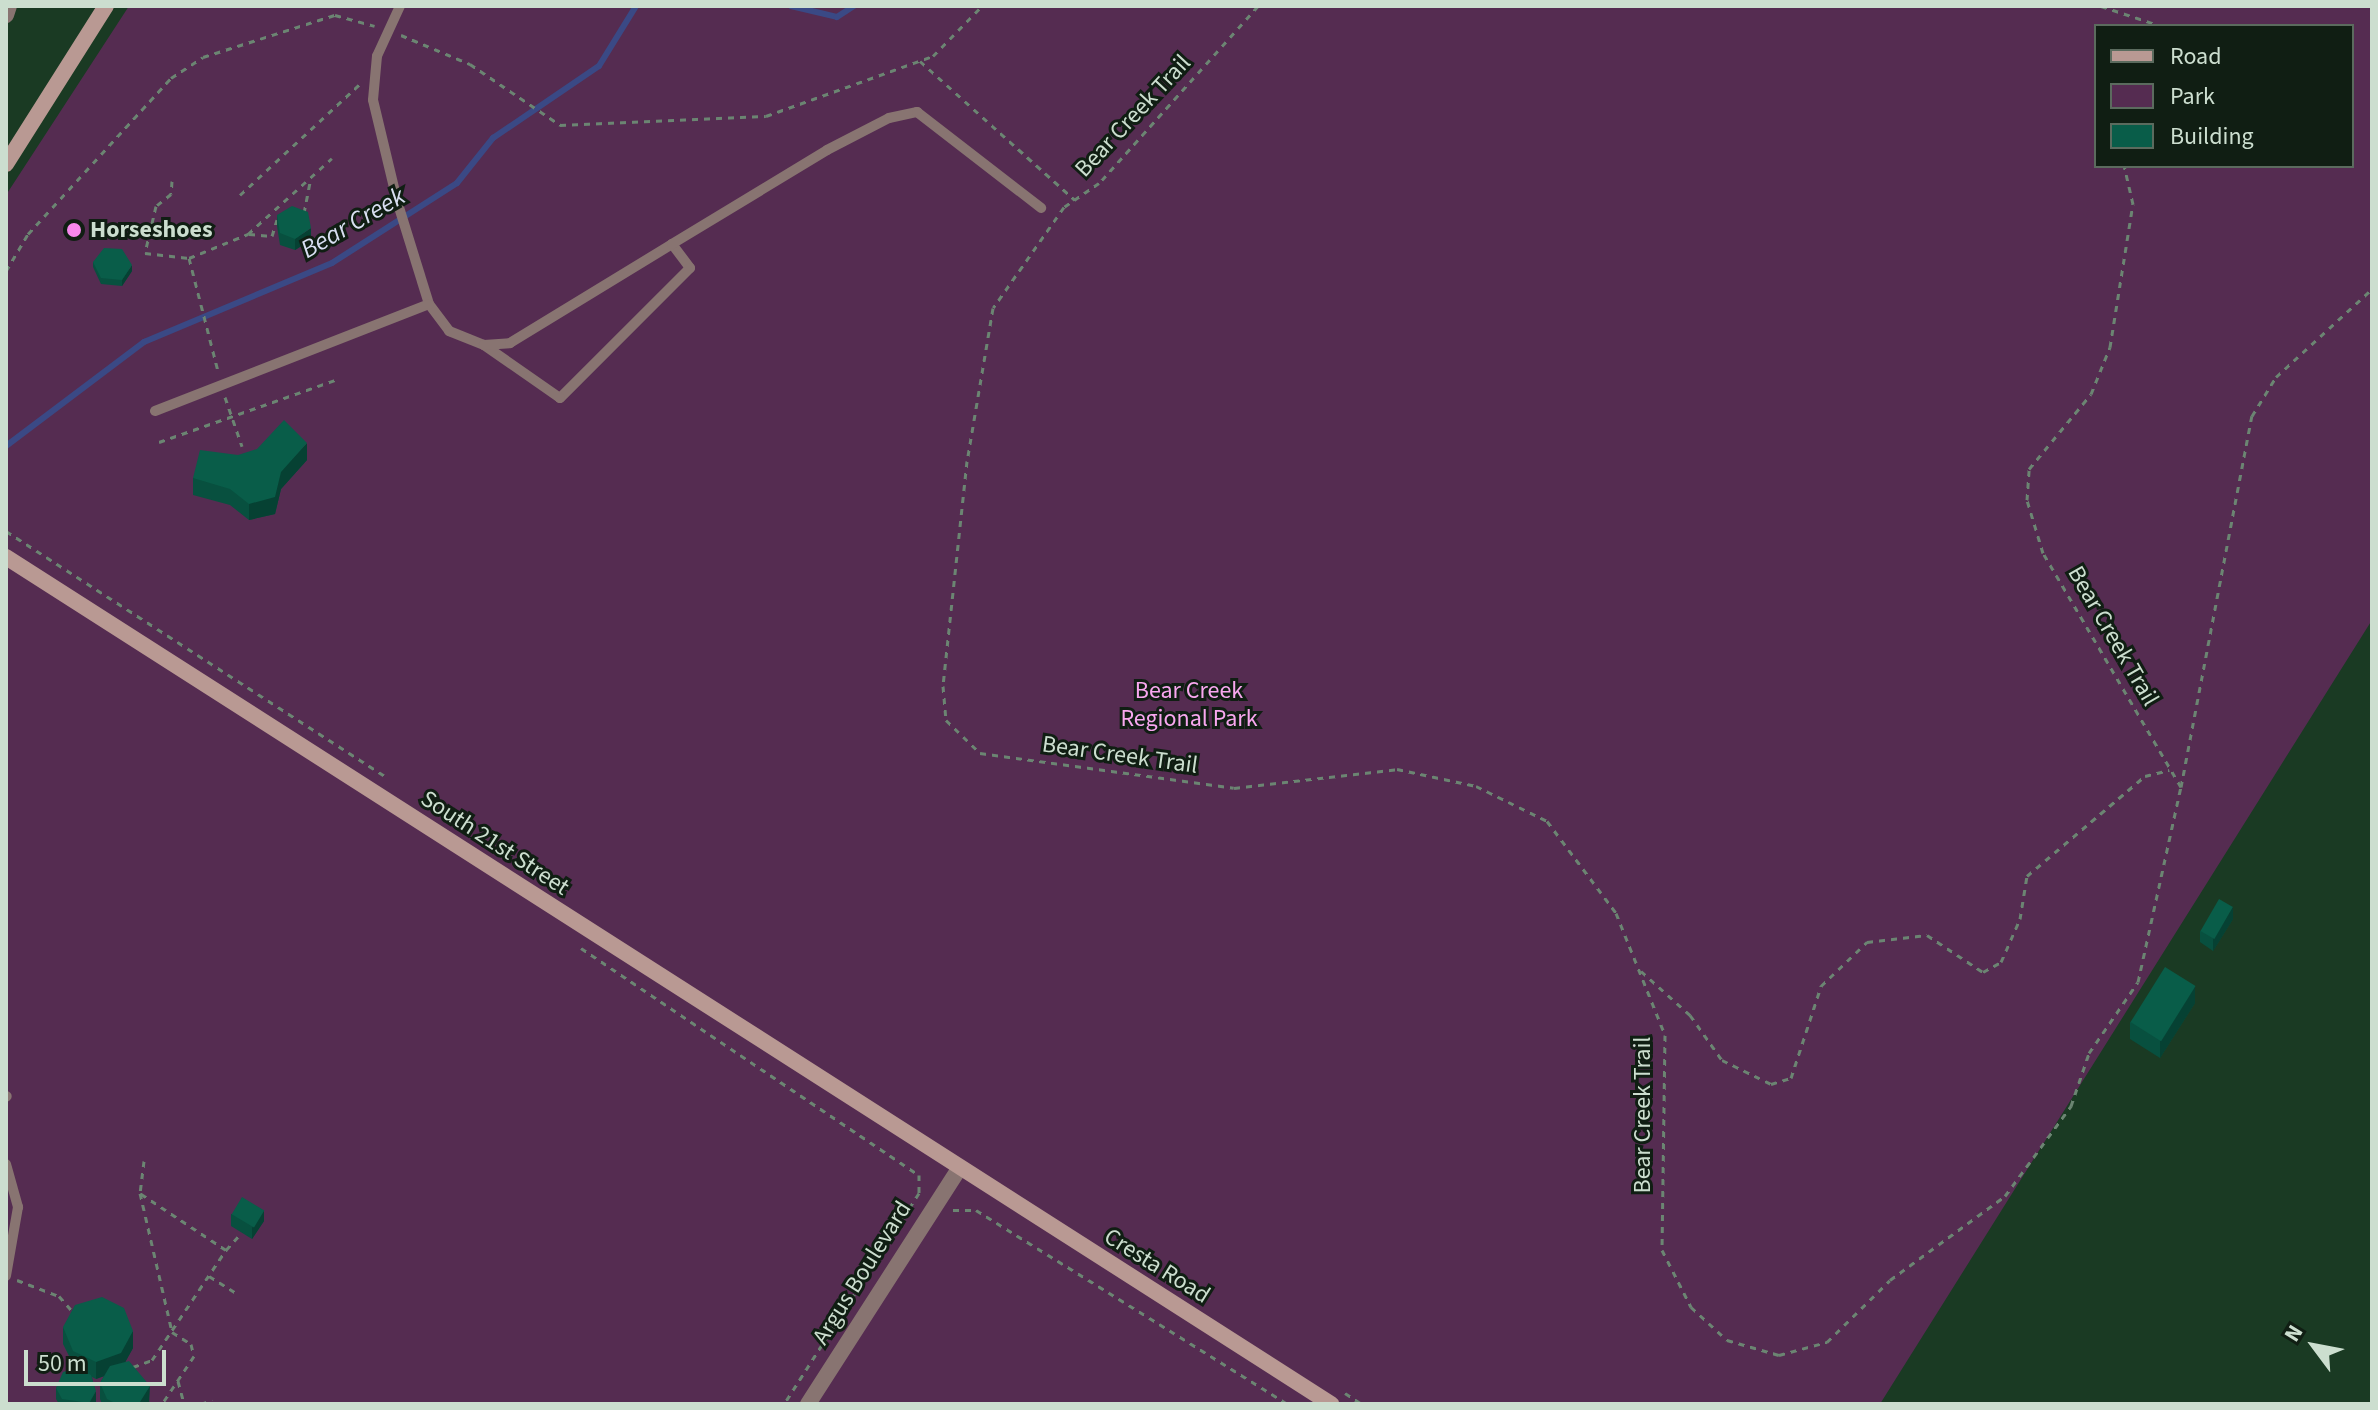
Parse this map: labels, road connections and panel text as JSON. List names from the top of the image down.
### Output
{
  "streets": {
    "main road": ["South 21st Street", "Cresta Road"],
    "street": ["Argus Boulevard"],
    "path": ["Bear Creek Trail"]
  },
  "crossings": [
    ["South 21st Street", "Cresta Road"],
    ["South 21st Street", "Argus Boulevard"],
    ["Cresta Road", "Argus Boulevard"]
  ],
  "water": ["Bear Creek"],
  "parks": ["Bear Creek Regional Park"],
  "places": ["Horseshoes"],
  "legend": ["Road", "Park", "Building"],
  "scale_bar": "50 m",
  "north": "top left"
}
